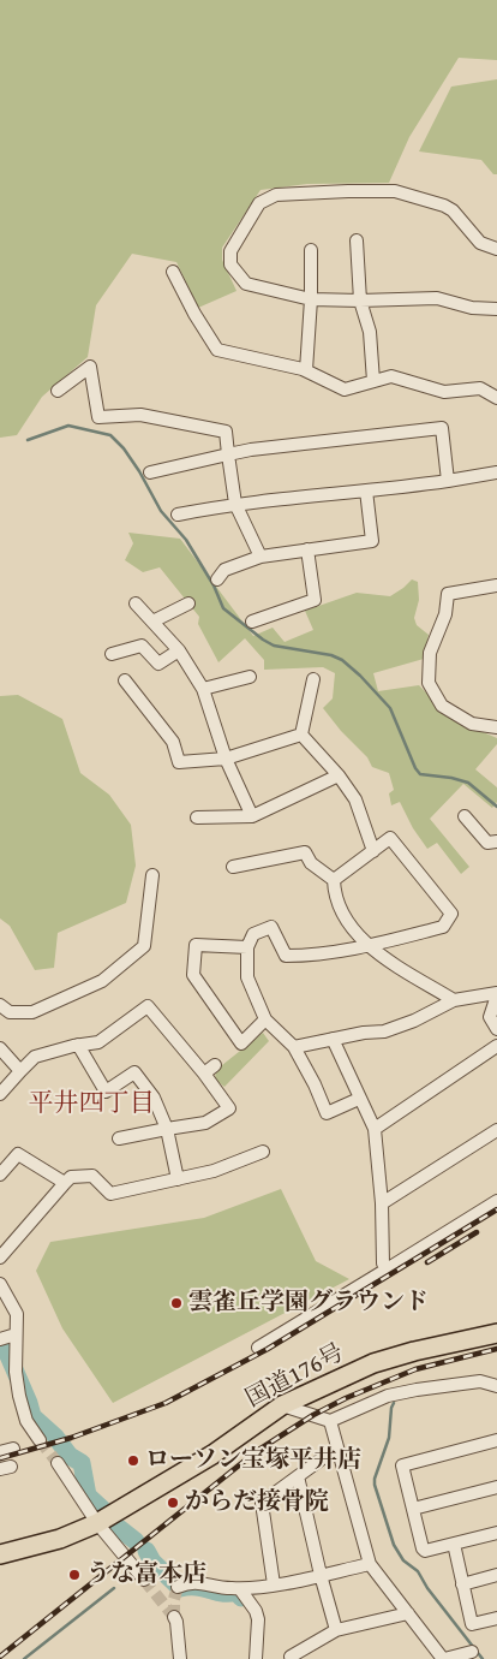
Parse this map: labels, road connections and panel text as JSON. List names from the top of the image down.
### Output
{
  "streets": {
    "highway": ["国道176号"]
  },
  "districts": ["平井四丁目"],
  "places": [
    "雲雀丘学園グラウンド",
    "ローソン宝塚平井店",
    "からだ接骨院",
    "うな富本店"
  ]
}
